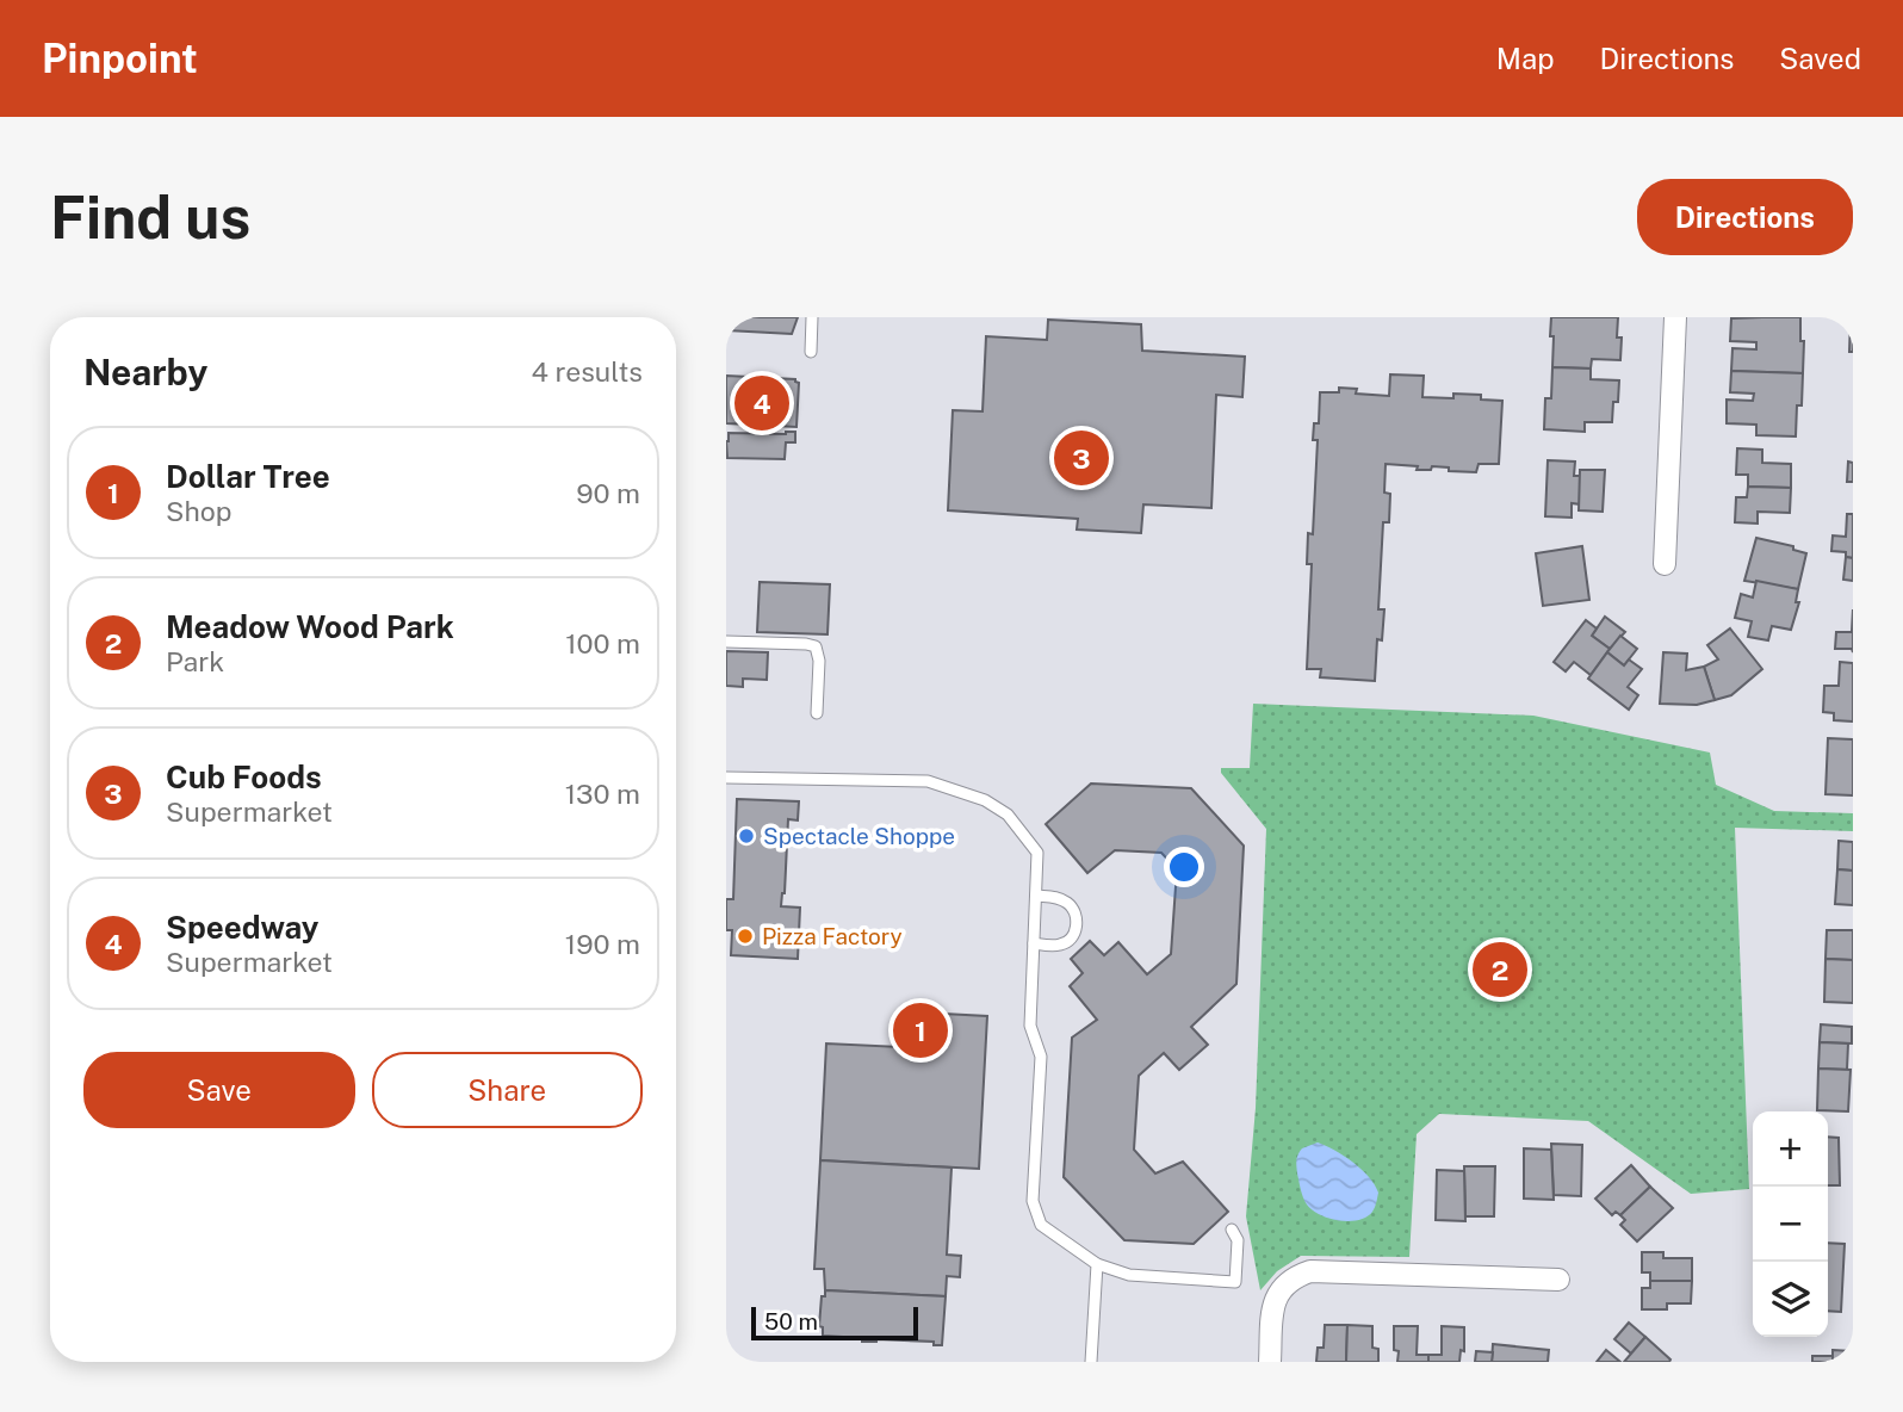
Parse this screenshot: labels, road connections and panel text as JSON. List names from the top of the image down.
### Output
{
  "places": ["Spectacle Shoppe", "Pizza Factory"],
  "scale_bar": "50 m",
  "page": {
    "header": "Pinpoint",
    "nav": ["Map", "Directions", "Saved"],
    "buttons": [
      "Directions",
      ["Save", "Share"]
    ],
    "title": "Find us",
    "heading": ["Nearby", "4 results"],
    "pins": [
      "4",
      "3",
      "2",
      "1"
    ],
    "list": [
      {
        "mark": "1",
        "name": "Dollar Tree",
        "note": "Shop",
        "value": "90 m"
      },
      {
        "mark": "2",
        "name": "Meadow Wood Park",
        "note": "Park",
        "value": "100 m"
      },
      {
        "mark": "3",
        "name": "Cub Foods",
        "note": "Supermarket",
        "value": "130 m"
      },
      {
        "mark": "4",
        "name": "Speedway",
        "note": "Supermarket",
        "value": "190 m"
      }
    ],
    "map_buttons": ["+", "−"],
    "scale": "50 m"
  }
}
